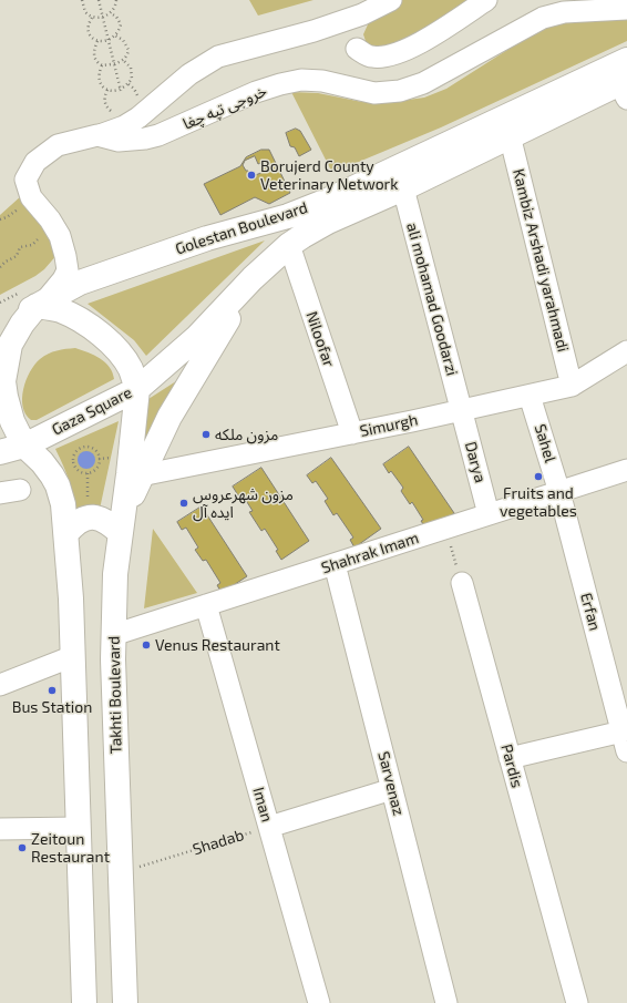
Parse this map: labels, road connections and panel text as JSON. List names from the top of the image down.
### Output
{
  "streets": {
    "main road": ["Golestan Boulevard", "Gaza Square", "Takhti Boulevard"],
    "street": [
      "خروجی تپه چغا",
      "Kambiz Arshadi yarahmadi",
      "ali mohamad Goodarzi",
      "Niloofar",
      "Simurgh",
      "Sahel",
      "Darya",
      "Shahrak Imam",
      "Erfan",
      "Pardis",
      "Sarvenaz",
      "Iman"
    ],
    "path": ["Shadab"]
  },
  "crossings": [
    ["خروجی تپه چغا", "Golestan Boulevard"],
    ["خروجی تپه چغا", "Gaza Square"],
    ["Golestan Boulevard", "Kambiz Arshadi yarahmadi"],
    ["Golestan Boulevard", "ali mohamad Goodarzi"],
    ["Golestan Boulevard", "Niloofar"],
    ["Golestan Boulevard", "Gaza Square"],
    ["Golestan Boulevard", "Takhti Boulevard"],
    ["Kambiz Arshadi yarahmadi", "Simurgh"],
    ["ali mohamad Goodarzi", "Simurgh"],
    ["ali mohamad Goodarzi", "Darya"],
    ["Niloofar", "Simurgh"],
    ["Gaza Square", "Takhti Boulevard"],
    ["Simurgh", "Sahel"],
    ["Simurgh", "Darya"],
    ["Sahel", "Shahrak Imam"],
    ["Sahel", "Erfan"],
    ["Darya", "Shahrak Imam"],
    ["Shahrak Imam", "Erfan"],
    ["Shahrak Imam", "Takhti Boulevard"],
    ["Shahrak Imam", "Sarvenaz"],
    ["Shahrak Imam", "Iman"],
    ["Takhti Boulevard", "Shadab"],
    ["Iman", "Shadab"]
  ],
  "places": [
    "Borujerd County Veterinary Network",
    "مزون ملکه",
    "Fruits and vegetables",
    "مزون شهرعروس ایده آل",
    "Venus Restaurant",
    "Bus Station",
    "Zeitoun Restaurant"
  ]
}
